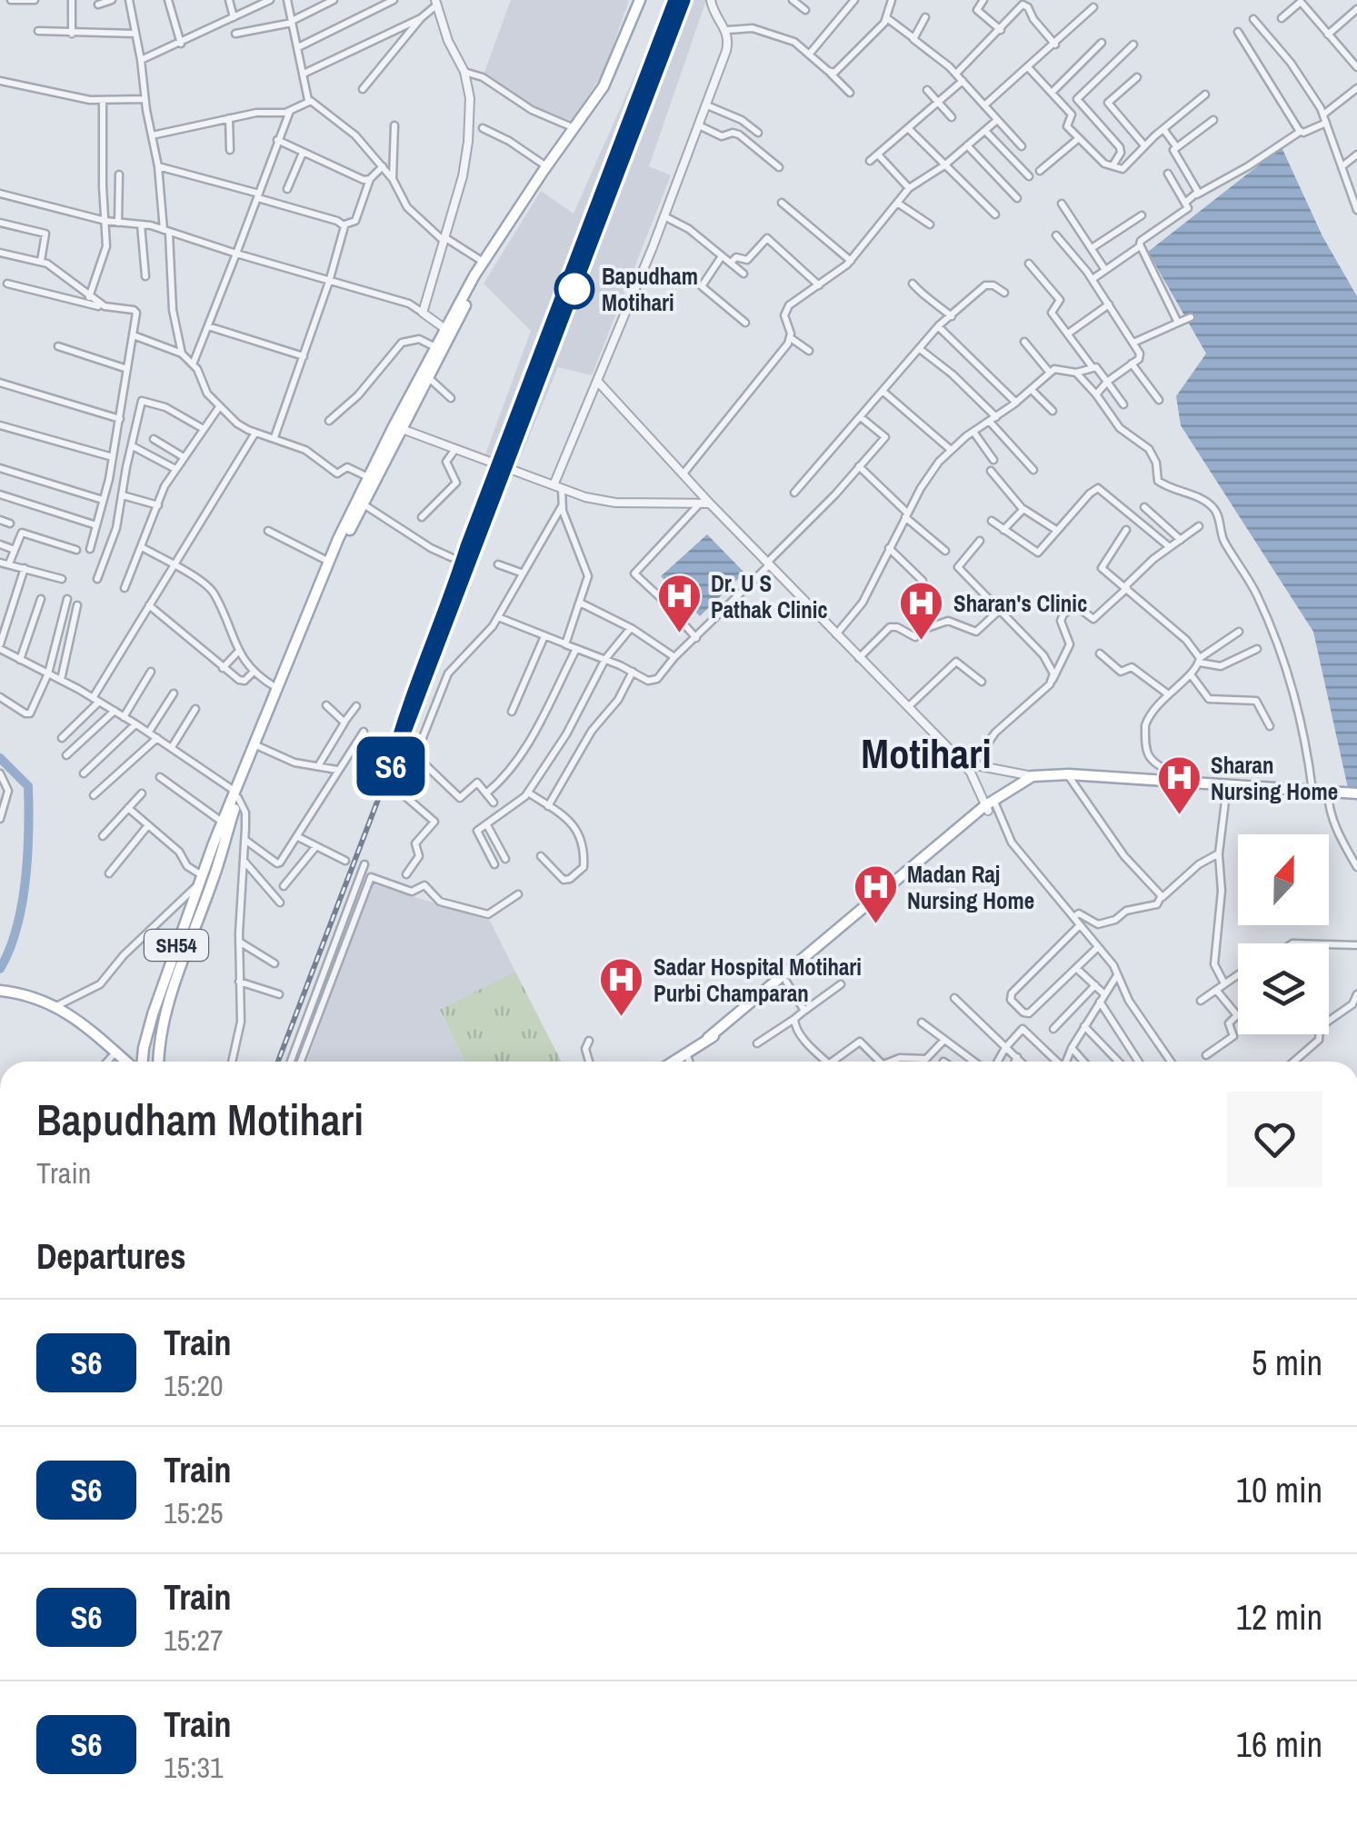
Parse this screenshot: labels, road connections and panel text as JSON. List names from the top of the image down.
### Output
{
  "streets": {
    "main road": ["SH54"]
  },
  "districts": ["Motihari"],
  "places": {
    "other": ["Bapudham Motihari"],
    "hospital": [
      "Dr. U S Pathak Clinic",
      "Sharan's Clinic",
      "Sharan Nursing Home",
      "Madan Raj Nursing Home",
      "Sadar Hospital Motihari Purbi Champaran"
    ]
  },
  "north": "top",
  "page": {
    "on_map": "S6",
    "heading": [
      ["Bapudham Motihari", "Train"],
      "Departures"
    ],
    "list": [
      {
        "mark": "S6",
        "name": "Train",
        "note": "15:20",
        "value": "5 min"
      },
      {
        "mark": "S6",
        "name": "Train",
        "note": "15:25",
        "value": "10 min"
      },
      {
        "mark": "S6",
        "name": "Train",
        "note": "15:27",
        "value": "12 min"
      },
      {
        "mark": "S6",
        "name": "Train",
        "note": "15:31",
        "value": "16 min"
      }
    ]
  }
}
